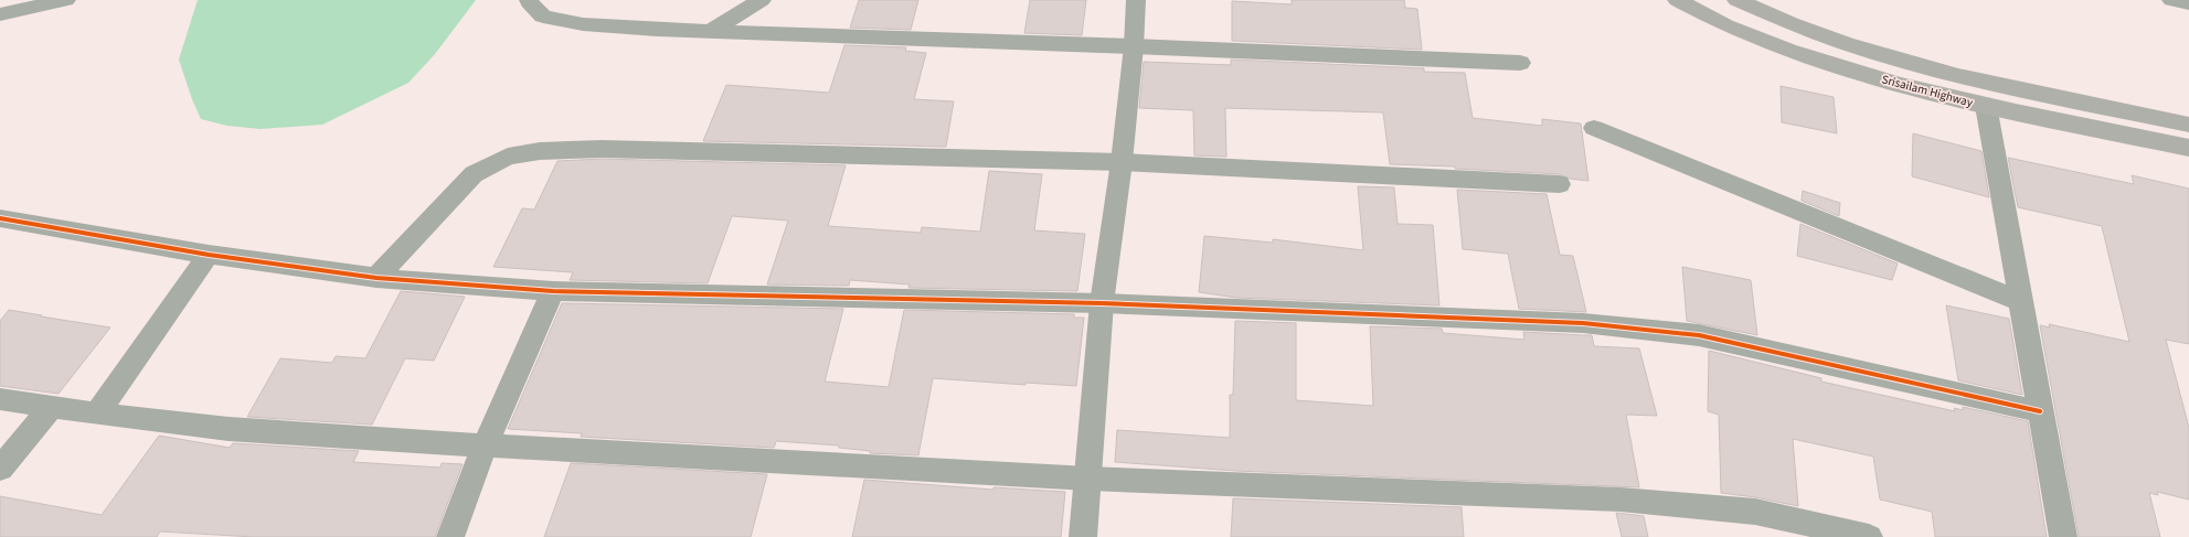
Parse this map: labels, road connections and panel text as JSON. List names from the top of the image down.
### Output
{
  "streets": {
    "highway": ["Srisailam Highway"]
  }
}
